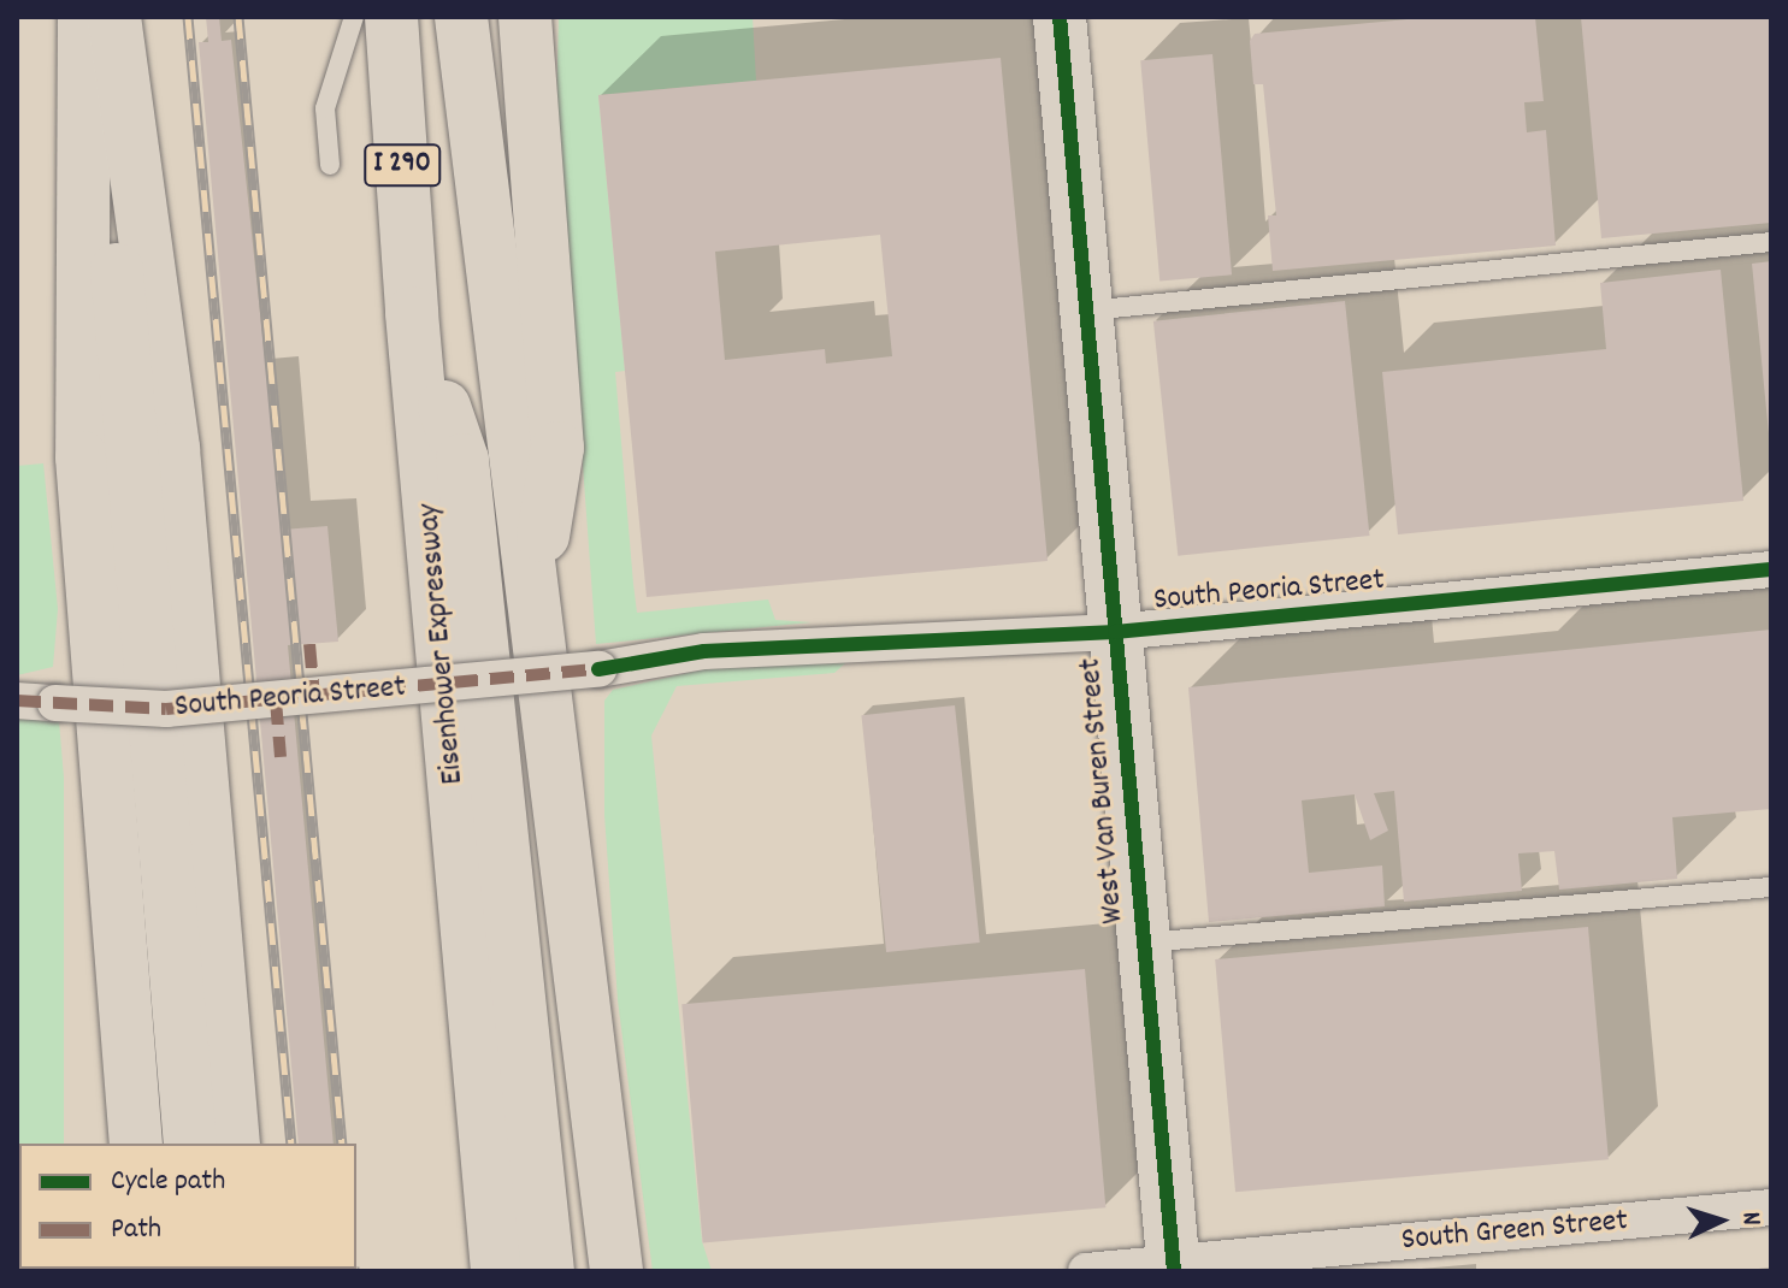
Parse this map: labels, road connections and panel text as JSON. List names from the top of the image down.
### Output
{
  "streets": {
    "main road": ["I 290", "Eisenhower Expressway", "West Van Buren Street"],
    "street": ["South Peoria Street", "South Green Street"]
  },
  "crossings": [
    ["South Peoria Street", "West Van Buren Street"],
    ["West Van Buren Street", "South Green Street"]
  ],
  "legend": ["Cycle path", "Path"],
  "north": "right"
}
